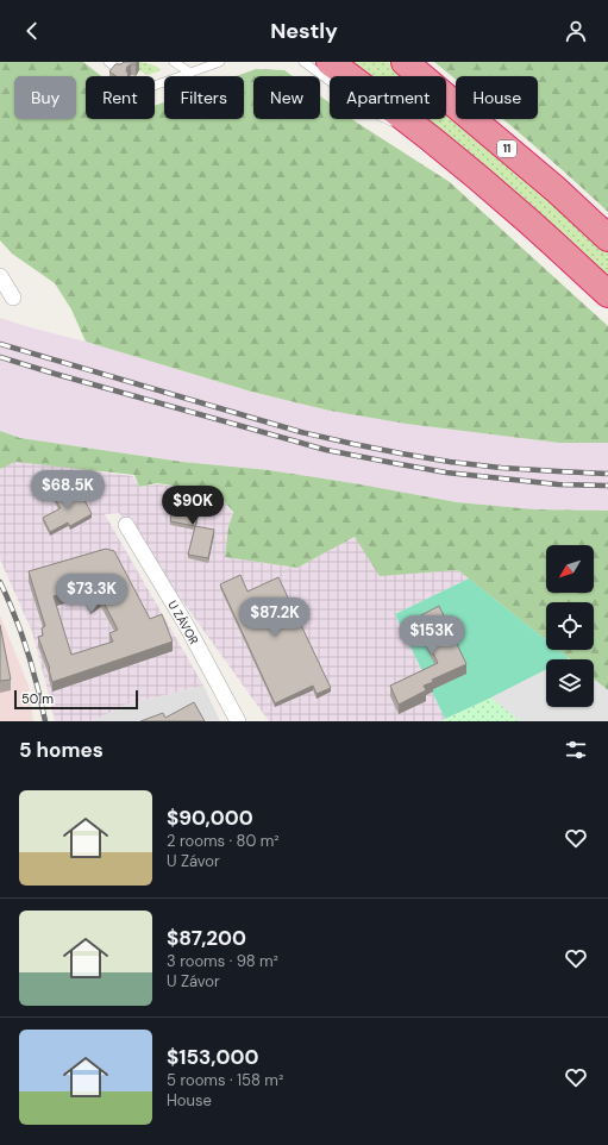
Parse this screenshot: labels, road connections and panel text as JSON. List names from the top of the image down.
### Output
{
  "streets": {
    "highway": ["11"],
    "street": ["U ZÁVOR"]
  },
  "scale_bar": "50 m",
  "north": "bottom left",
  "page": {
    "header": "Nestly",
    "chip": [
      "Buy",
      "Rent",
      "Filters",
      "New",
      "Apartment",
      "House"
    ],
    "price": [
      "$68.5K",
      "$90K",
      "$73.3K",
      "$87.2K",
      "$153K"
    ],
    "scale": "50 m",
    "heading": "5 homes",
    "list": [
      {
        "name": "$90,000",
        "note": "2 rooms · 80 m² · U Závor"
      },
      {
        "name": "$87,200",
        "note": "3 rooms · 98 m² · U Závor"
      },
      {
        "name": "$153,000",
        "note": "5 rooms · 158 m² · House"
      }
    ]
  }
}
